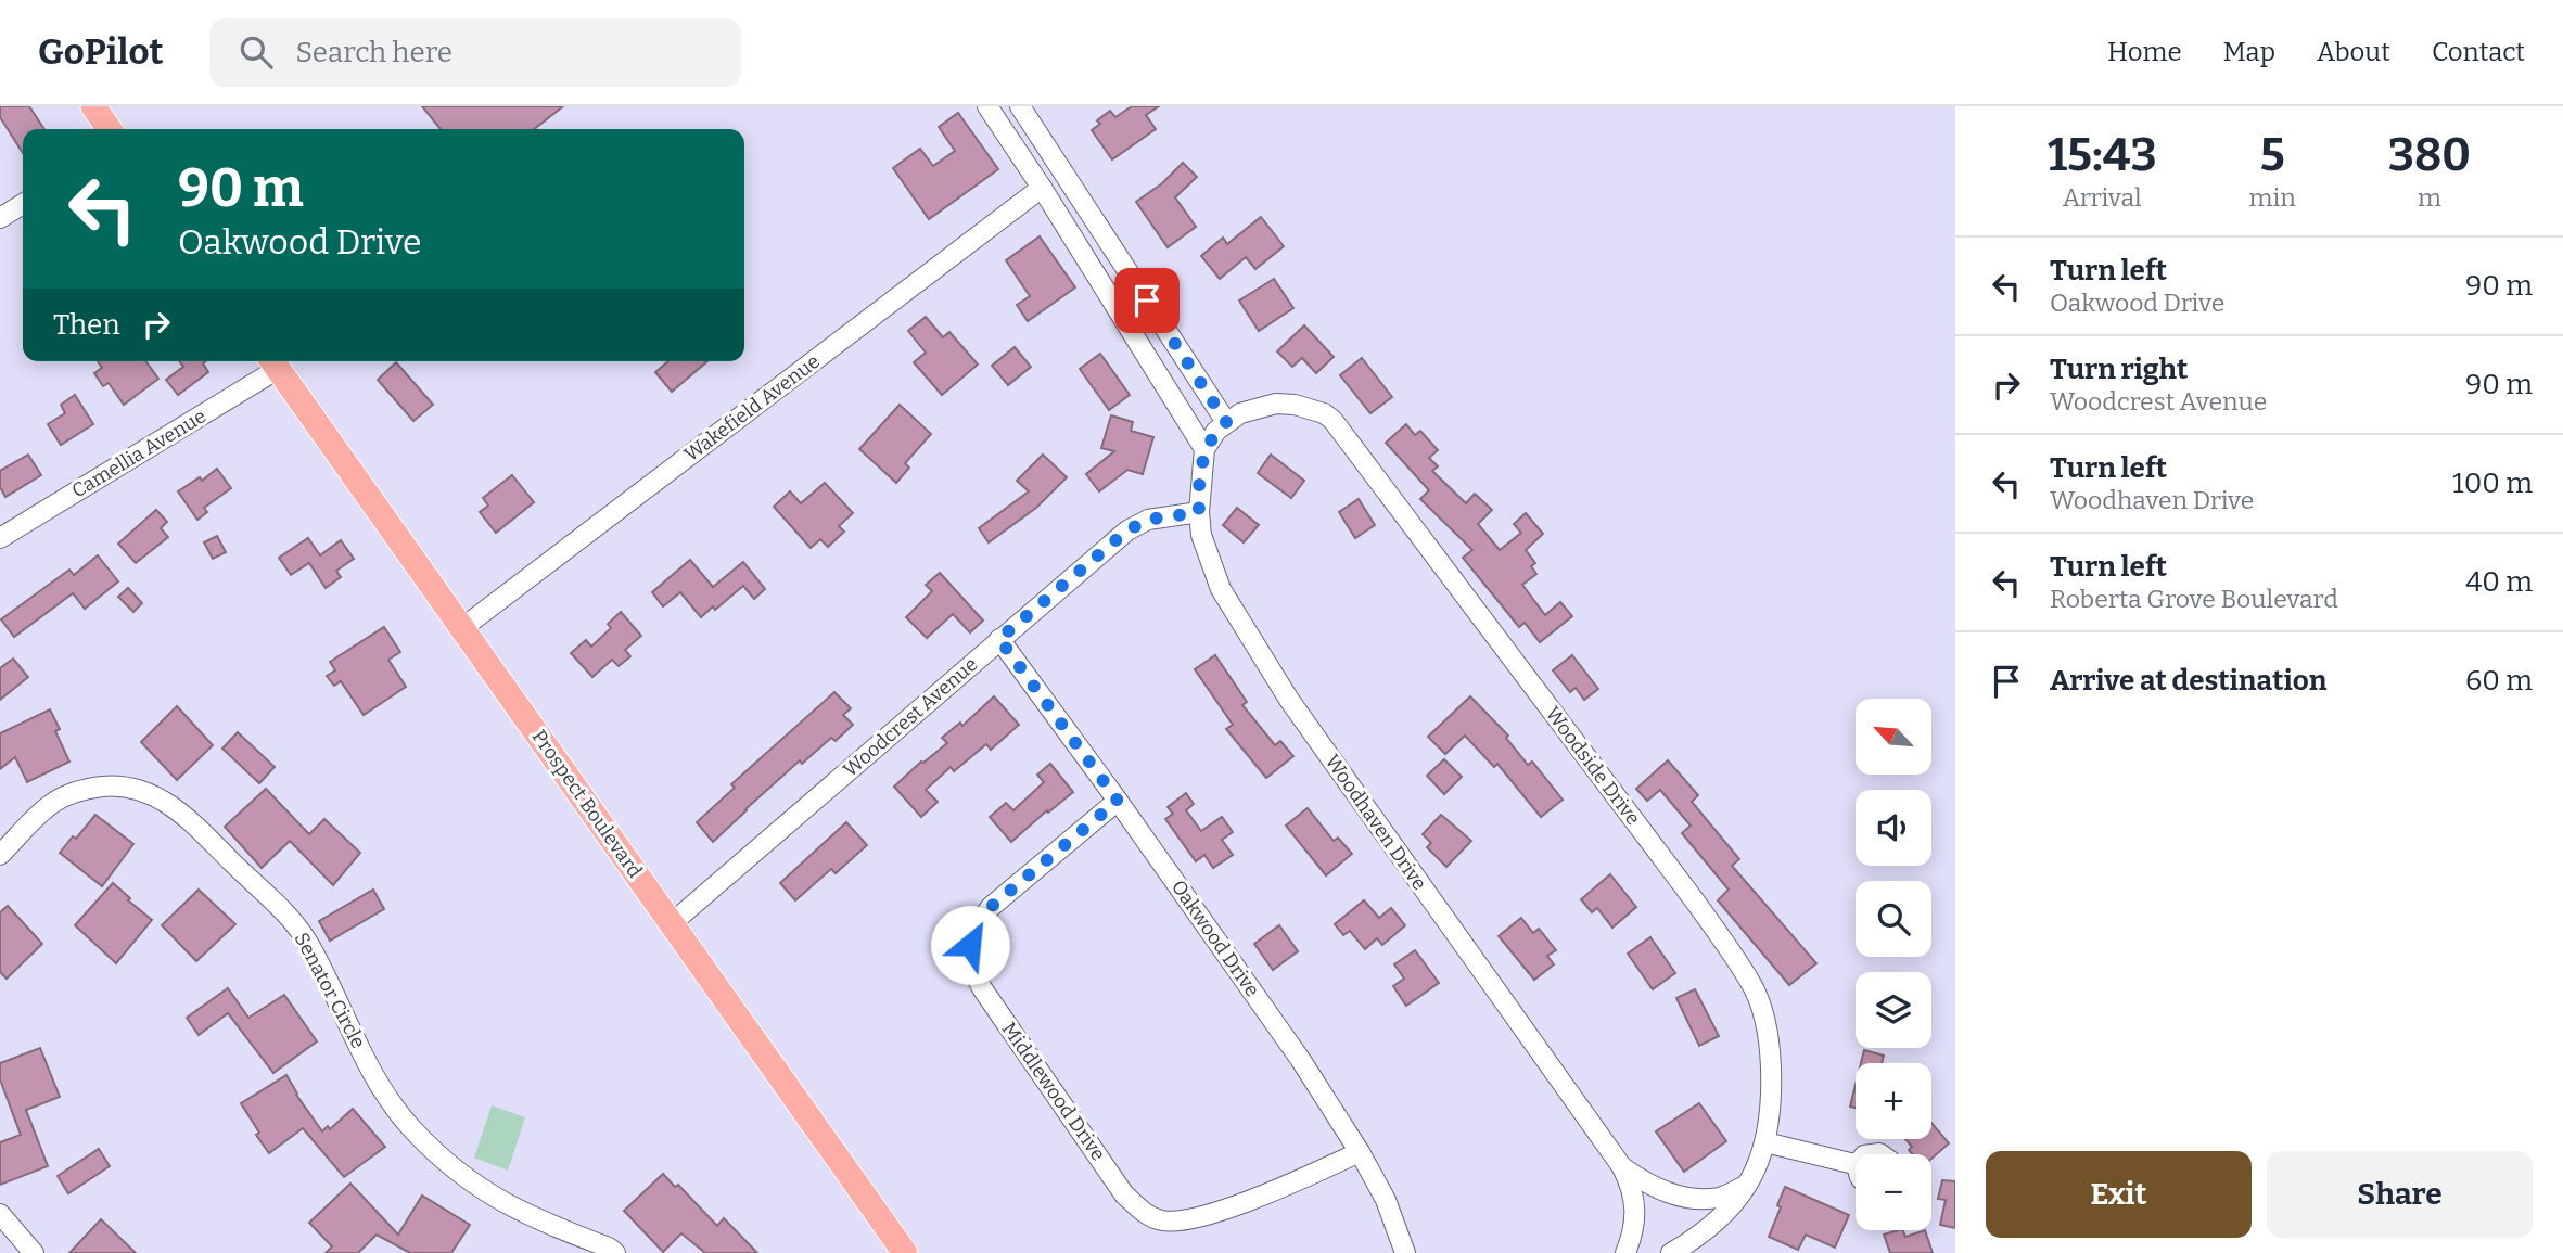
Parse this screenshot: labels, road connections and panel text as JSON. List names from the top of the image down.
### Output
{
  "streets": {
    "main road": ["Prospect Boulevard"],
    "street": [
      "Wakefield Avenue",
      "Camellia Avenue",
      "Woodcrest Avenue",
      "Woodside Drive",
      "Woodhaven Drive",
      "Oakwood Drive",
      "Senator Circle",
      "Middlewood Drive"
    ]
  },
  "crossings": [
    ["Wakefield Avenue", "Prospect Boulevard"],
    ["Camellia Avenue", "Prospect Boulevard"],
    ["Woodcrest Avenue", "Prospect Boulevard"],
    ["Woodcrest Avenue", "Woodhaven Drive"],
    ["Woodcrest Avenue", "Oakwood Drive"],
    ["Woodside Drive", "Woodhaven Drive"],
    ["Oakwood Drive", "Middlewood Drive"]
  ],
  "north": "top left",
  "page": {
    "header": "GoPilot",
    "search": "Search here",
    "nav": [
      "Home",
      "Map",
      "About",
      "Contact"
    ],
    "eta": [
      "15:43",
      "Arrival",
      "5",
      "min",
      "380",
      "m"
    ],
    "turn": ["90 m", "Oakwood Drive"],
    "list": [
      {
        "name": "Turn left",
        "note": "Oakwood Drive",
        "value": "90 m"
      },
      {
        "name": "Turn right",
        "note": "Woodcrest Avenue",
        "value": "90 m"
      },
      {
        "name": "Turn left",
        "note": "Woodhaven Drive",
        "value": "100 m"
      },
      {
        "name": "Turn left",
        "note": "Roberta Grove Boulevard",
        "value": "40 m"
      },
      {
        "name": "Arrive at destination",
        "value": "60 m"
      }
    ],
    "then": "Then",
    "map_buttons": ["+", "−"],
    "buttons": ["Exit", "Share"]
  }
}
